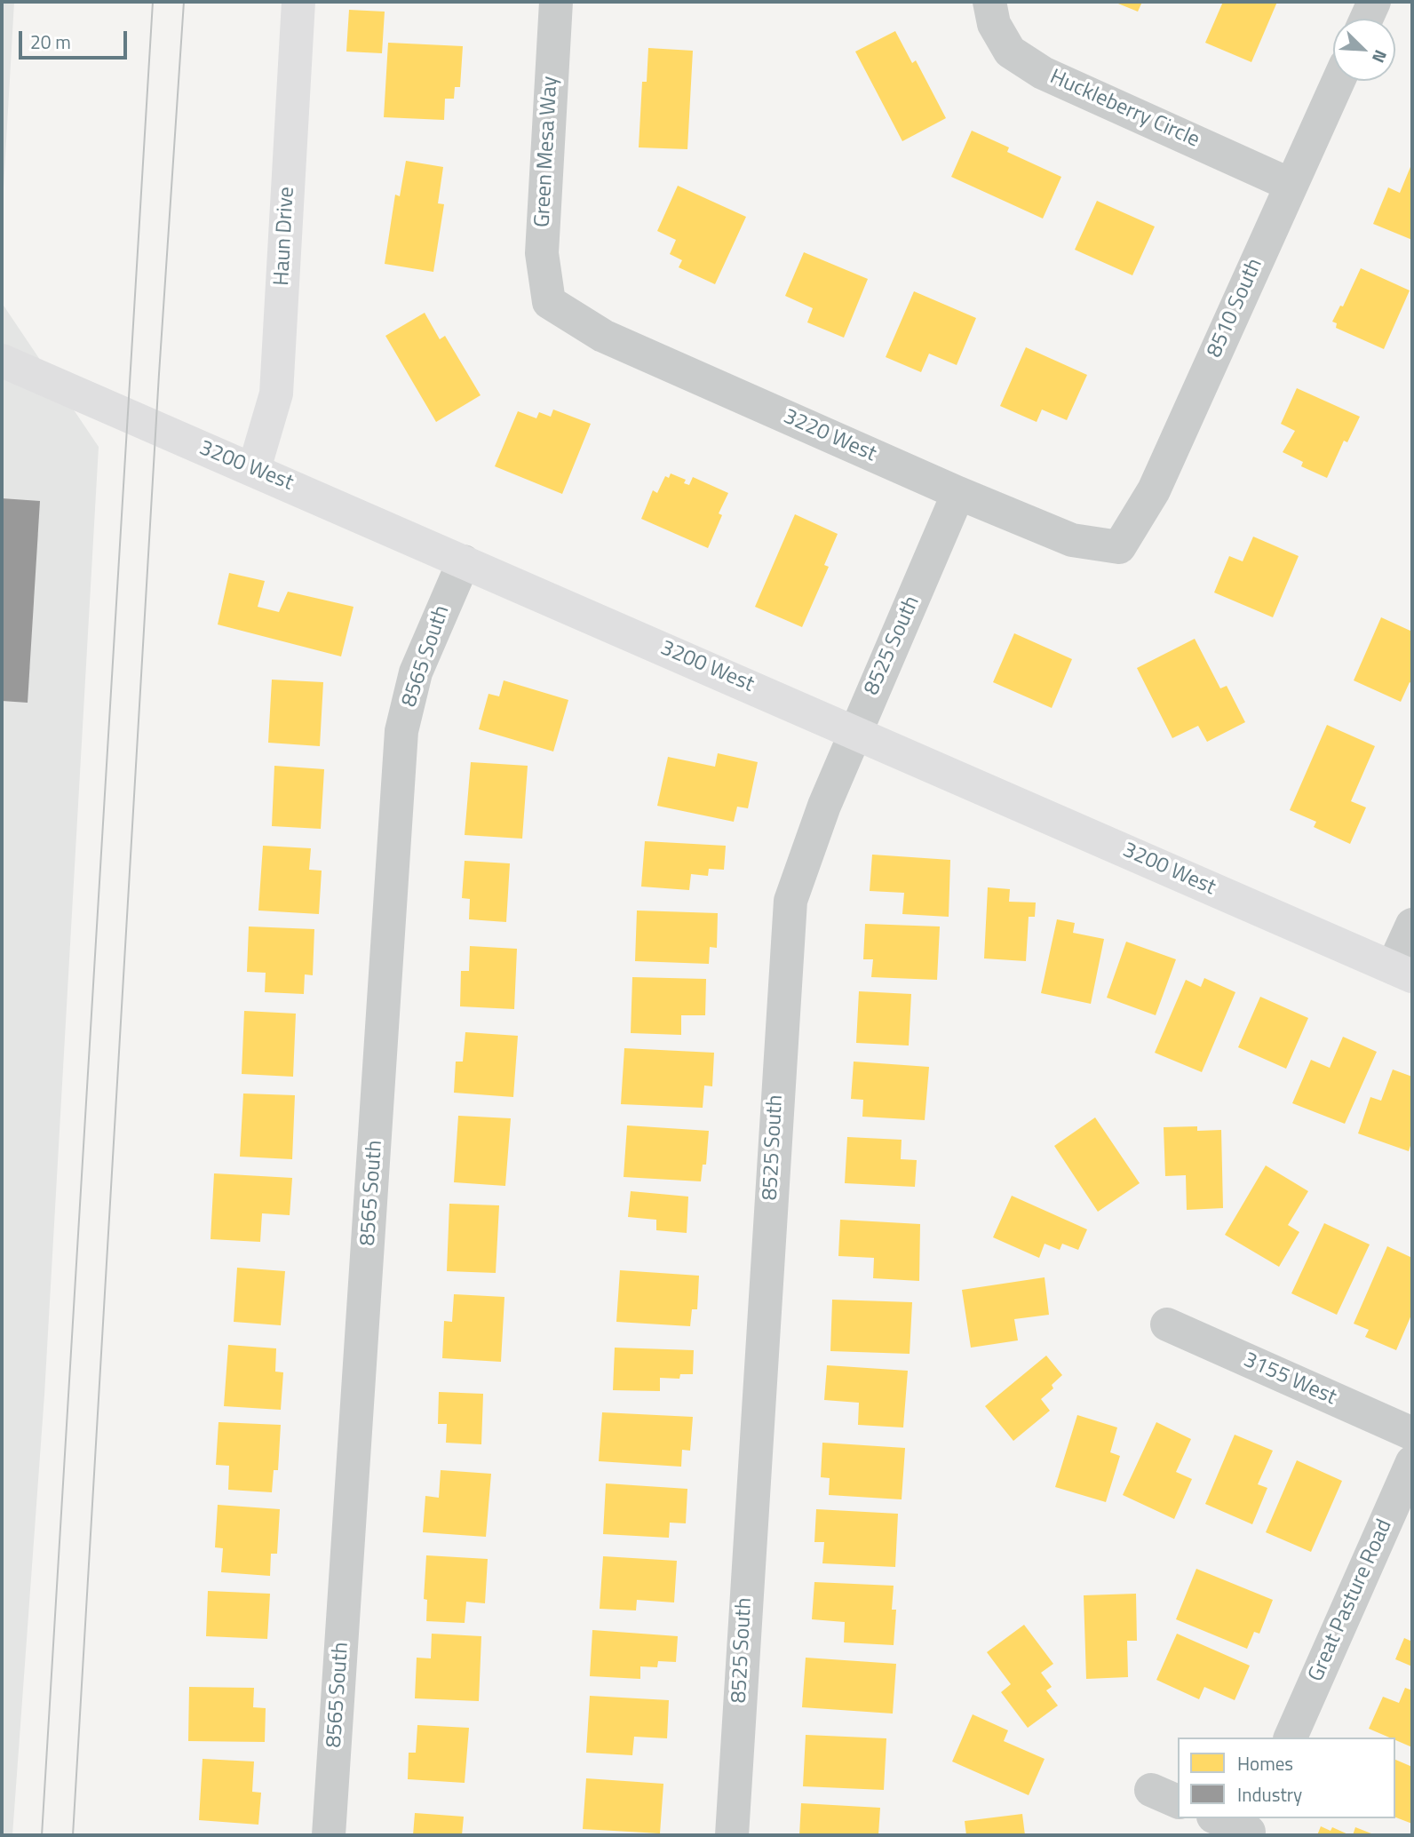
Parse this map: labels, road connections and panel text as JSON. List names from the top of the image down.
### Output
{
  "streets": {
    "street": [
      "Huckleberry Circle",
      "Green Mesa Way",
      "Haun Drive",
      "8510 South",
      "3220 West",
      "3200 West",
      "8525 South",
      "8565 South",
      "3155 West",
      "Great Pasture Road"
    ]
  },
  "crossings": [
    ["Huckleberry Circle", "8510 South"],
    ["Green Mesa Way", "3220 West"],
    ["Haun Drive", "3200 West"],
    ["8510 South", "3220 West"],
    ["3220 West", "8525 South"],
    ["3200 West", "8525 South"],
    ["3200 West", "8565 South"]
  ],
  "legend": ["Homes", "Industry"],
  "scale_bar": "20 m",
  "north": "bottom right"
}
